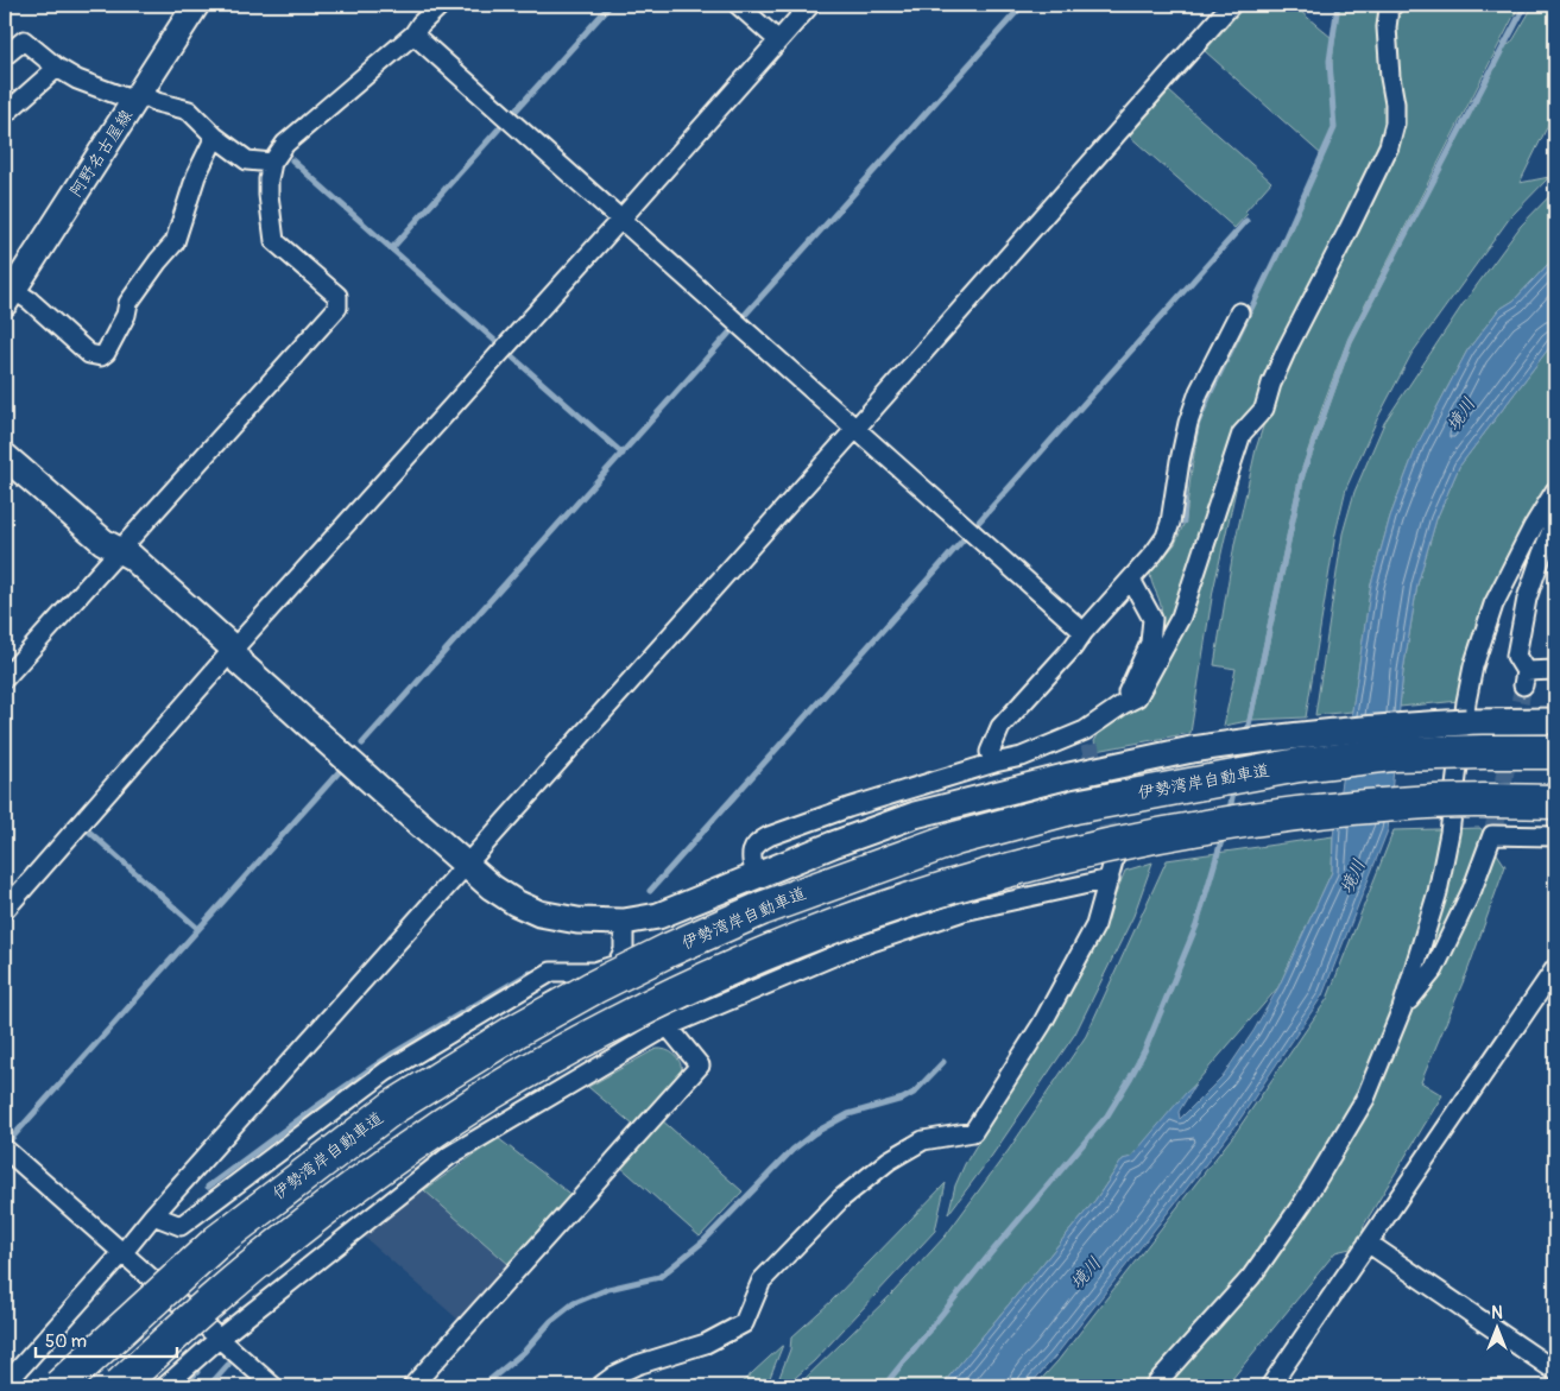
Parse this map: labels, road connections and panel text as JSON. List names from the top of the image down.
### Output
{
  "streets": {
    "highway": ["伊勢湾岸自動車道"],
    "street": ["阿野名古屋線"]
  },
  "water": ["境川"],
  "scale_bar": "50 m",
  "north": "top"
}
